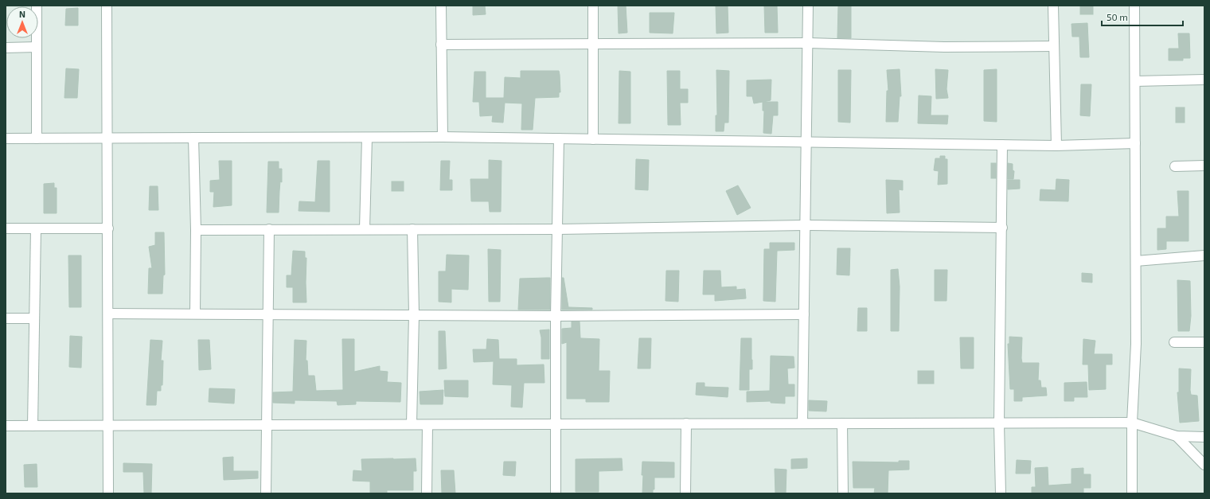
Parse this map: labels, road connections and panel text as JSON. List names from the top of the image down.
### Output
{
  "scale_bar": "50 m",
  "north": "top"
}
